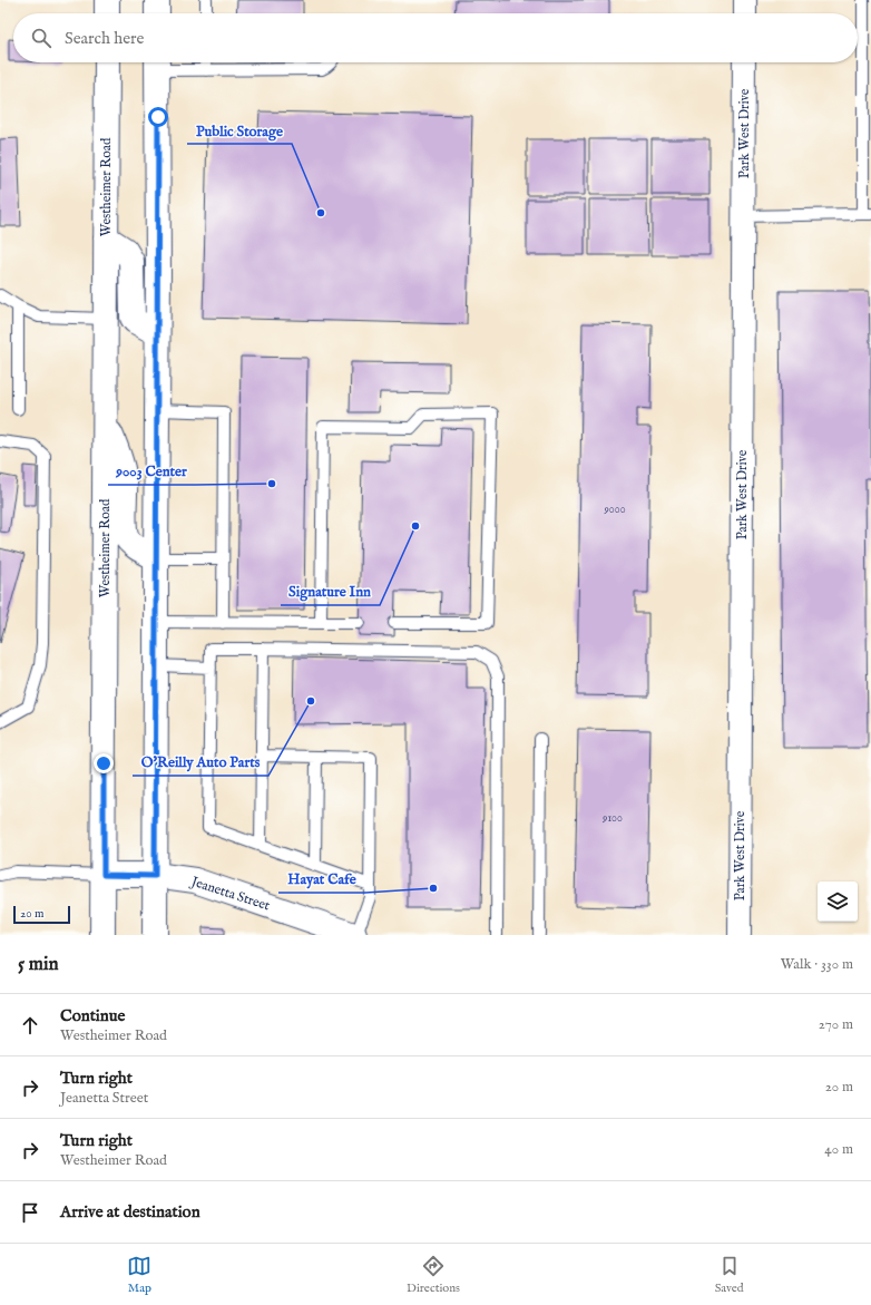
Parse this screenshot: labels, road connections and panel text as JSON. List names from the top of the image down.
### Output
{
  "streets": {
    "main road": ["Westheimer Road", "Jeanetta Street"],
    "street": ["Park West Drive"]
  },
  "crossings": [
    ["Westheimer Road", "Jeanetta Street"]
  ],
  "places": [
    "Public Storage",
    "9003 Center",
    "Signature Inn",
    "O'Reilly Auto Parts",
    "Hayat Cafe"
  ],
  "house_numbers": ["9000", "9100"],
  "scale_bar": "20 m",
  "page": {
    "search": "Search here",
    "scale": "20 m",
    "heading": ["5 min", "Walk · 330 m"],
    "list": [
      ["Continue", "Westheimer Road", "270 m"],
      ["Turn right", "Jeanetta Street", "20 m"],
      ["Turn right", "Westheimer Road", "40 m"],
      "Arrive at destination"
    ],
    "nav": ["Map", "Directions", "Saved"]
  }
}
